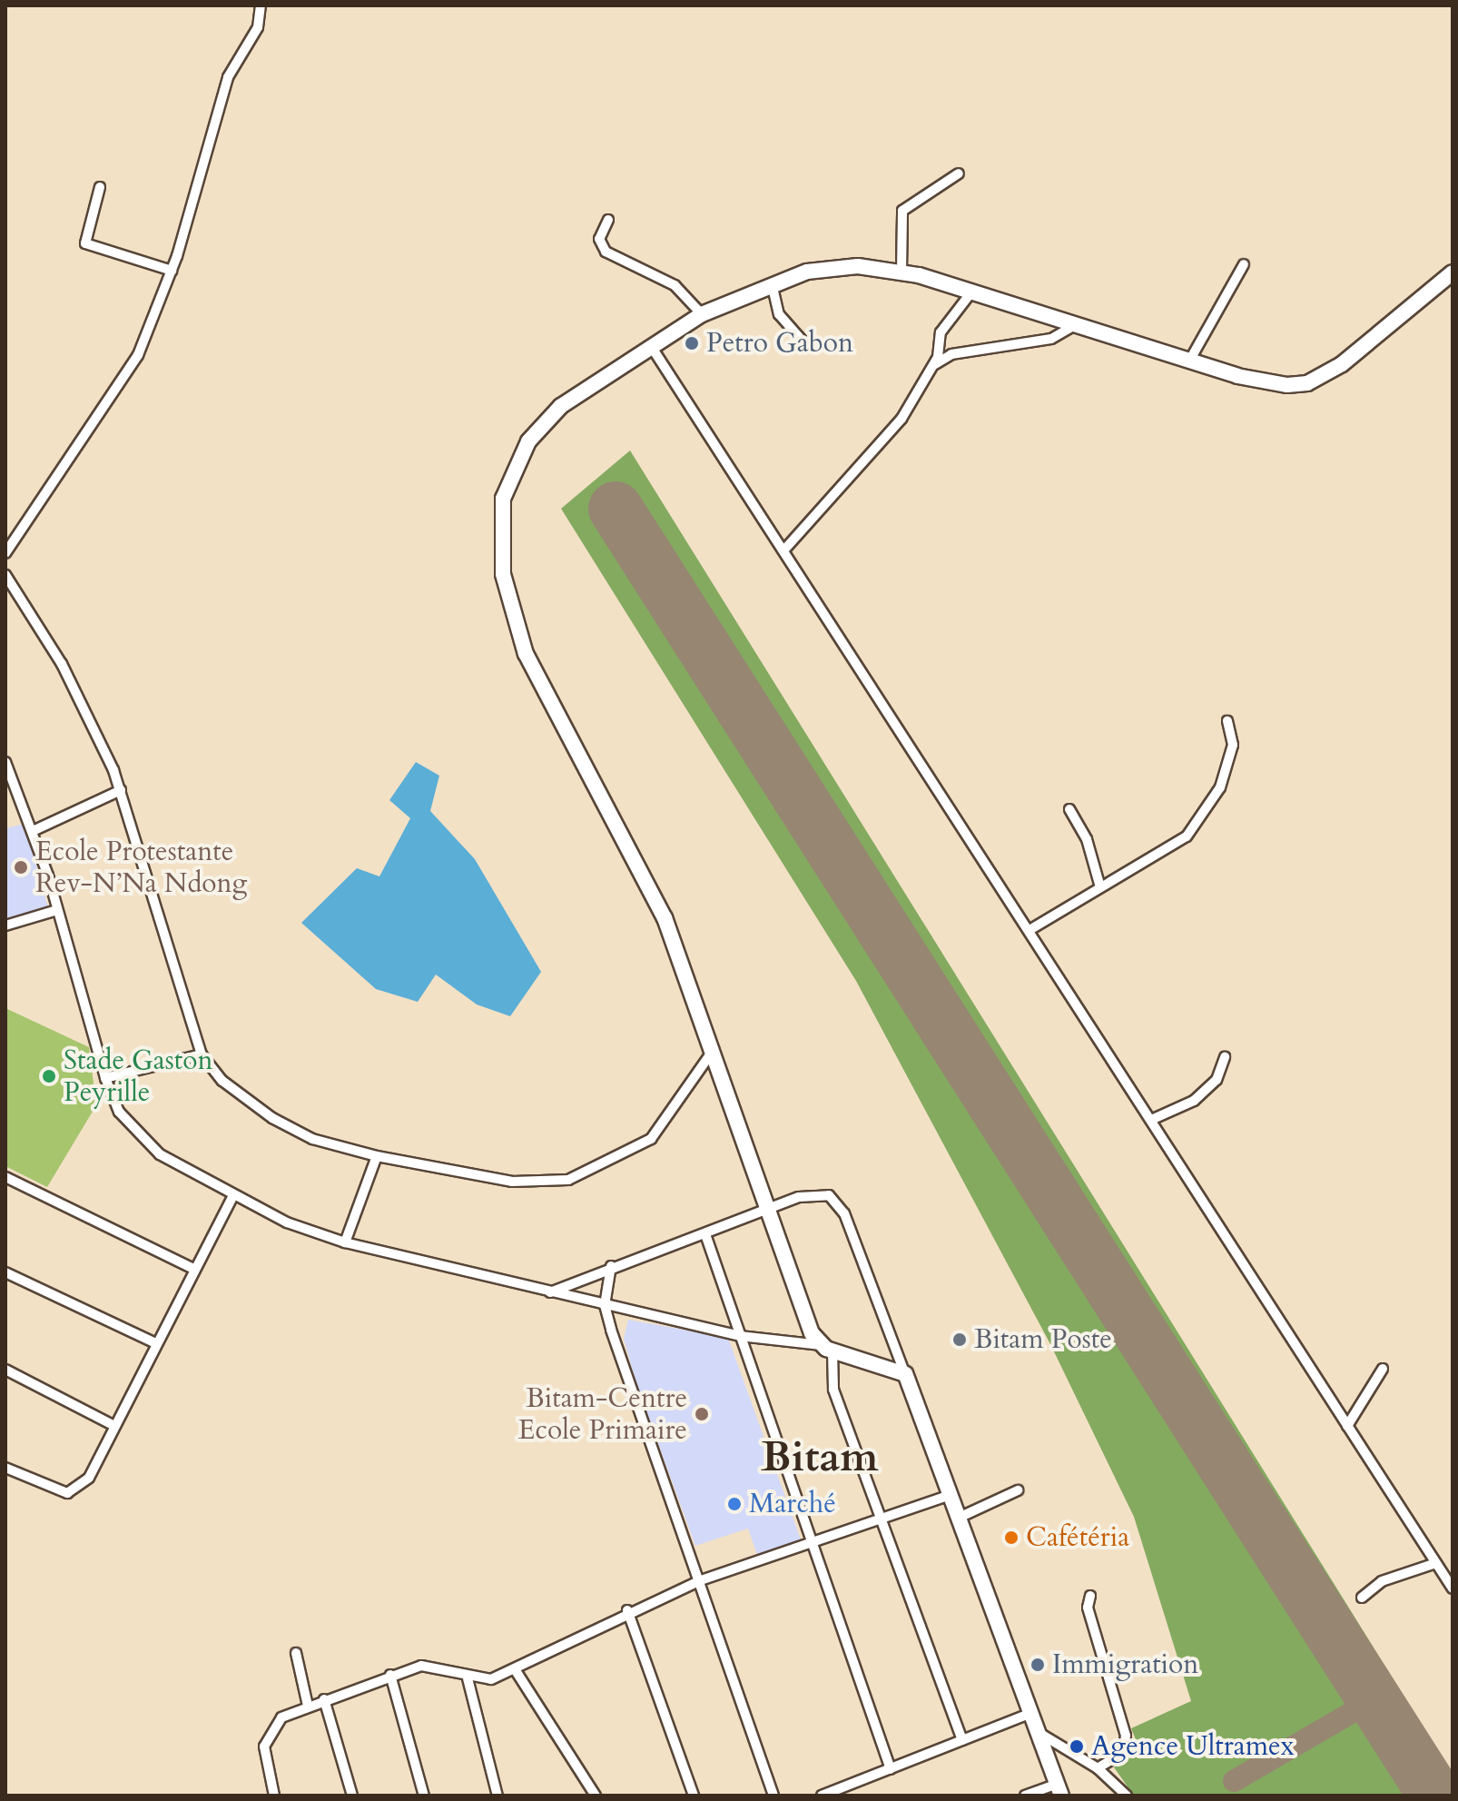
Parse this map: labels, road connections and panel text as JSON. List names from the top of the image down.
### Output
{
  "districts": ["Bitam"],
  "places": [
    "Petro Gabon",
    "Ecole Protestante Rev-N’Na Ndong",
    "Stade Gaston Peyrille",
    "Bitam Poste",
    "Bitam-Centre Ecole Primaire",
    "Marché",
    "Cafétéria",
    "Immigration",
    "Agence Ultramex"
  ]
}
